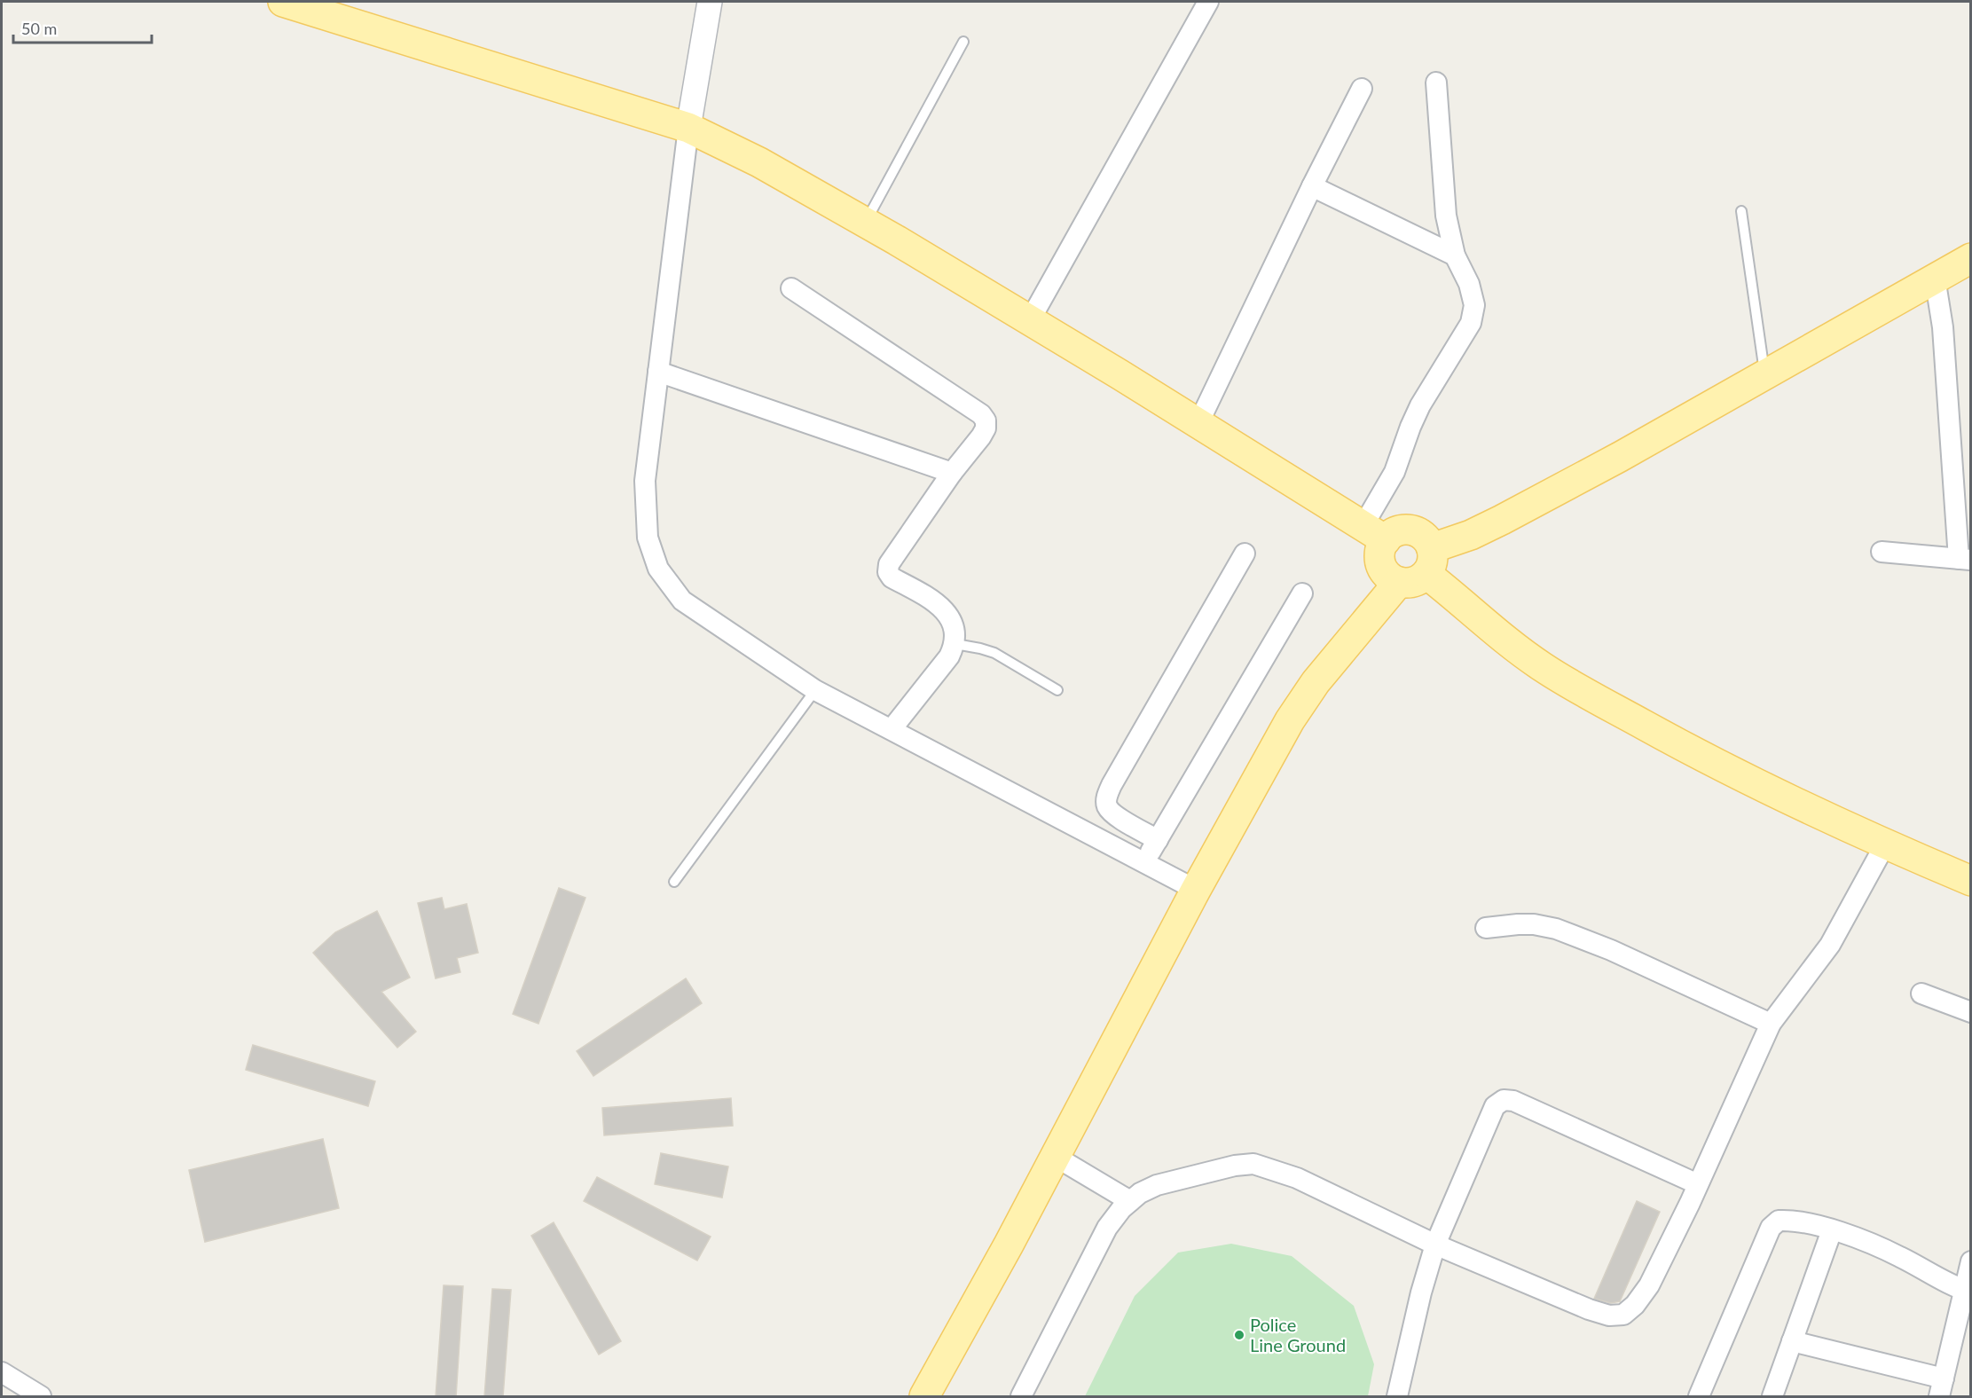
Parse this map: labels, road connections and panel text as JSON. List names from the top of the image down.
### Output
{
  "places": ["Police Line Ground"],
  "scale_bar": "50 m"
}
